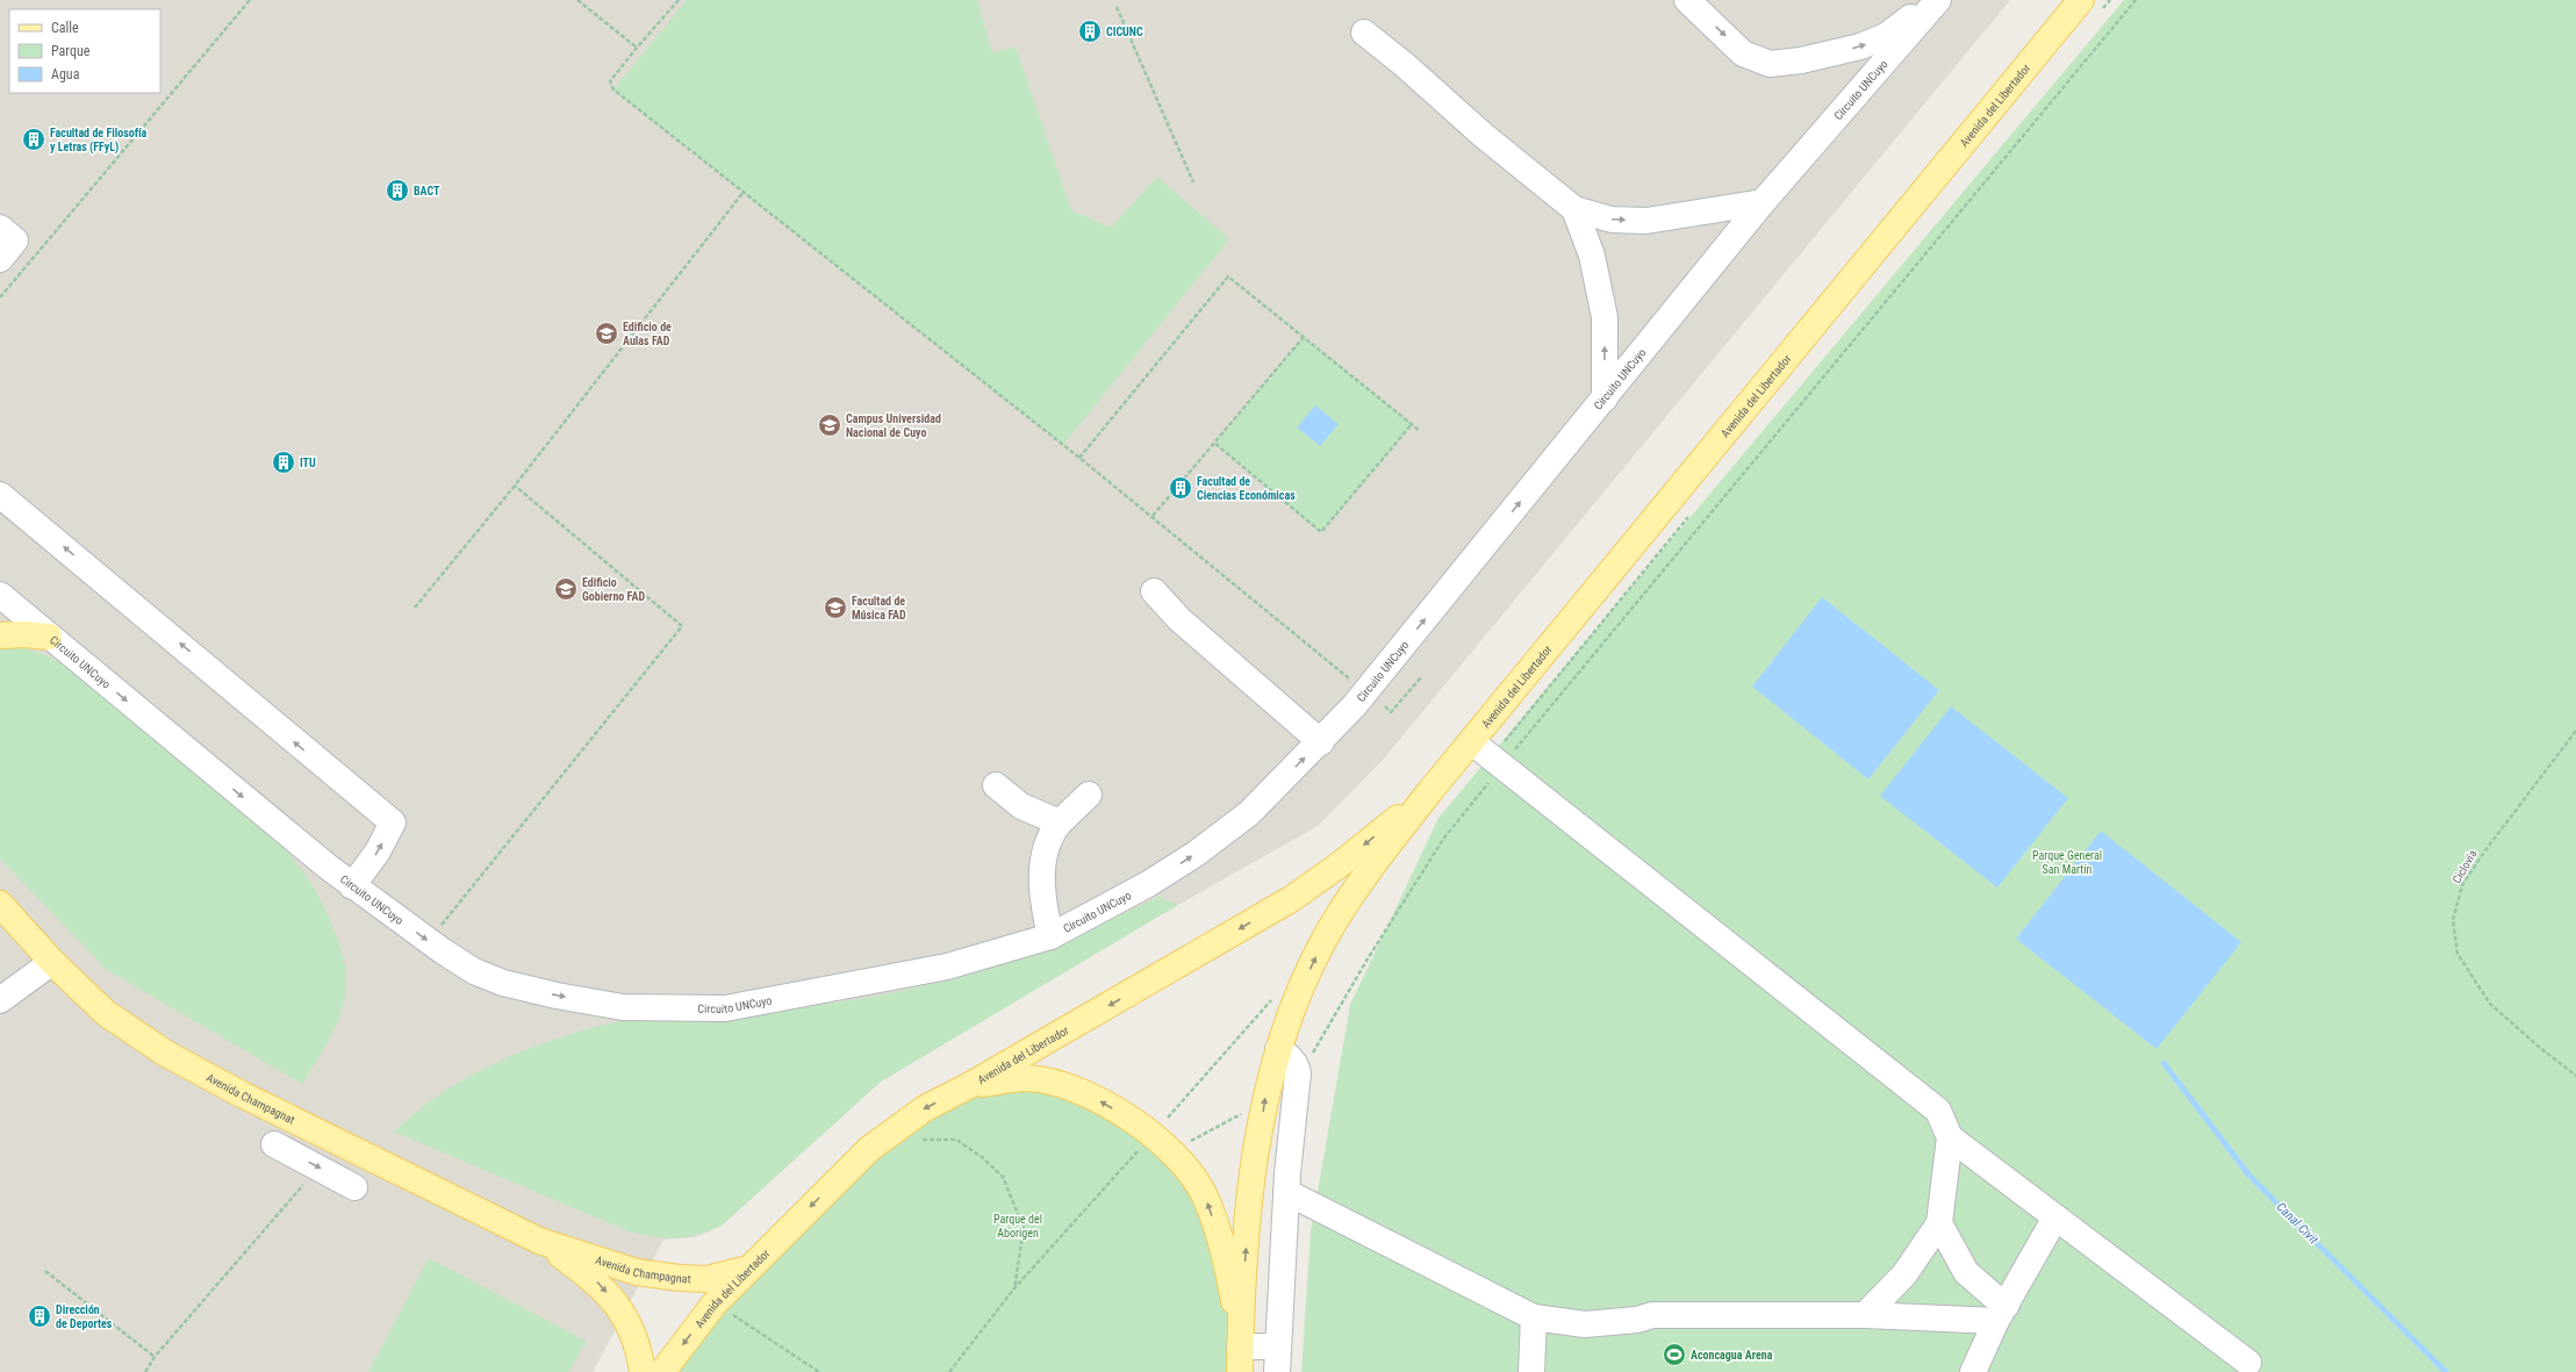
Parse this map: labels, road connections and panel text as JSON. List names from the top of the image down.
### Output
{
  "streets": {
    "main road": ["Avenida del Libertador", "Avenida Champagnat"],
    "street": ["Circuito UNCuyo"],
    "path": ["Ciclovía"]
  },
  "crossings": [
    ["Avenida del Libertador", "Avenida Champagnat"]
  ],
  "one_way": ["Circuito UNCuyo"],
  "water": ["Canal Civit"],
  "parks": ["Parque General San Martín", "Parque del Aborigen"],
  "places": {
    "building": [
      "CICUNC",
      "Facultad de Filosofía y Letras (FFyL)",
      "BACT",
      "ITU",
      "Facultad de Ciencias Económicas",
      "Dirección de Deportes"
    ],
    "school or university": [
      "Edificio de Aulas FAD",
      "Campus Universidad Nacional de Cuyo",
      "Edificio Gobierno FAD",
      "Facultad de Música FAD"
    ],
    "sports": ["Aconcagua Arena"]
  },
  "legend": ["Calle", "Parque", "Agua"]
}
